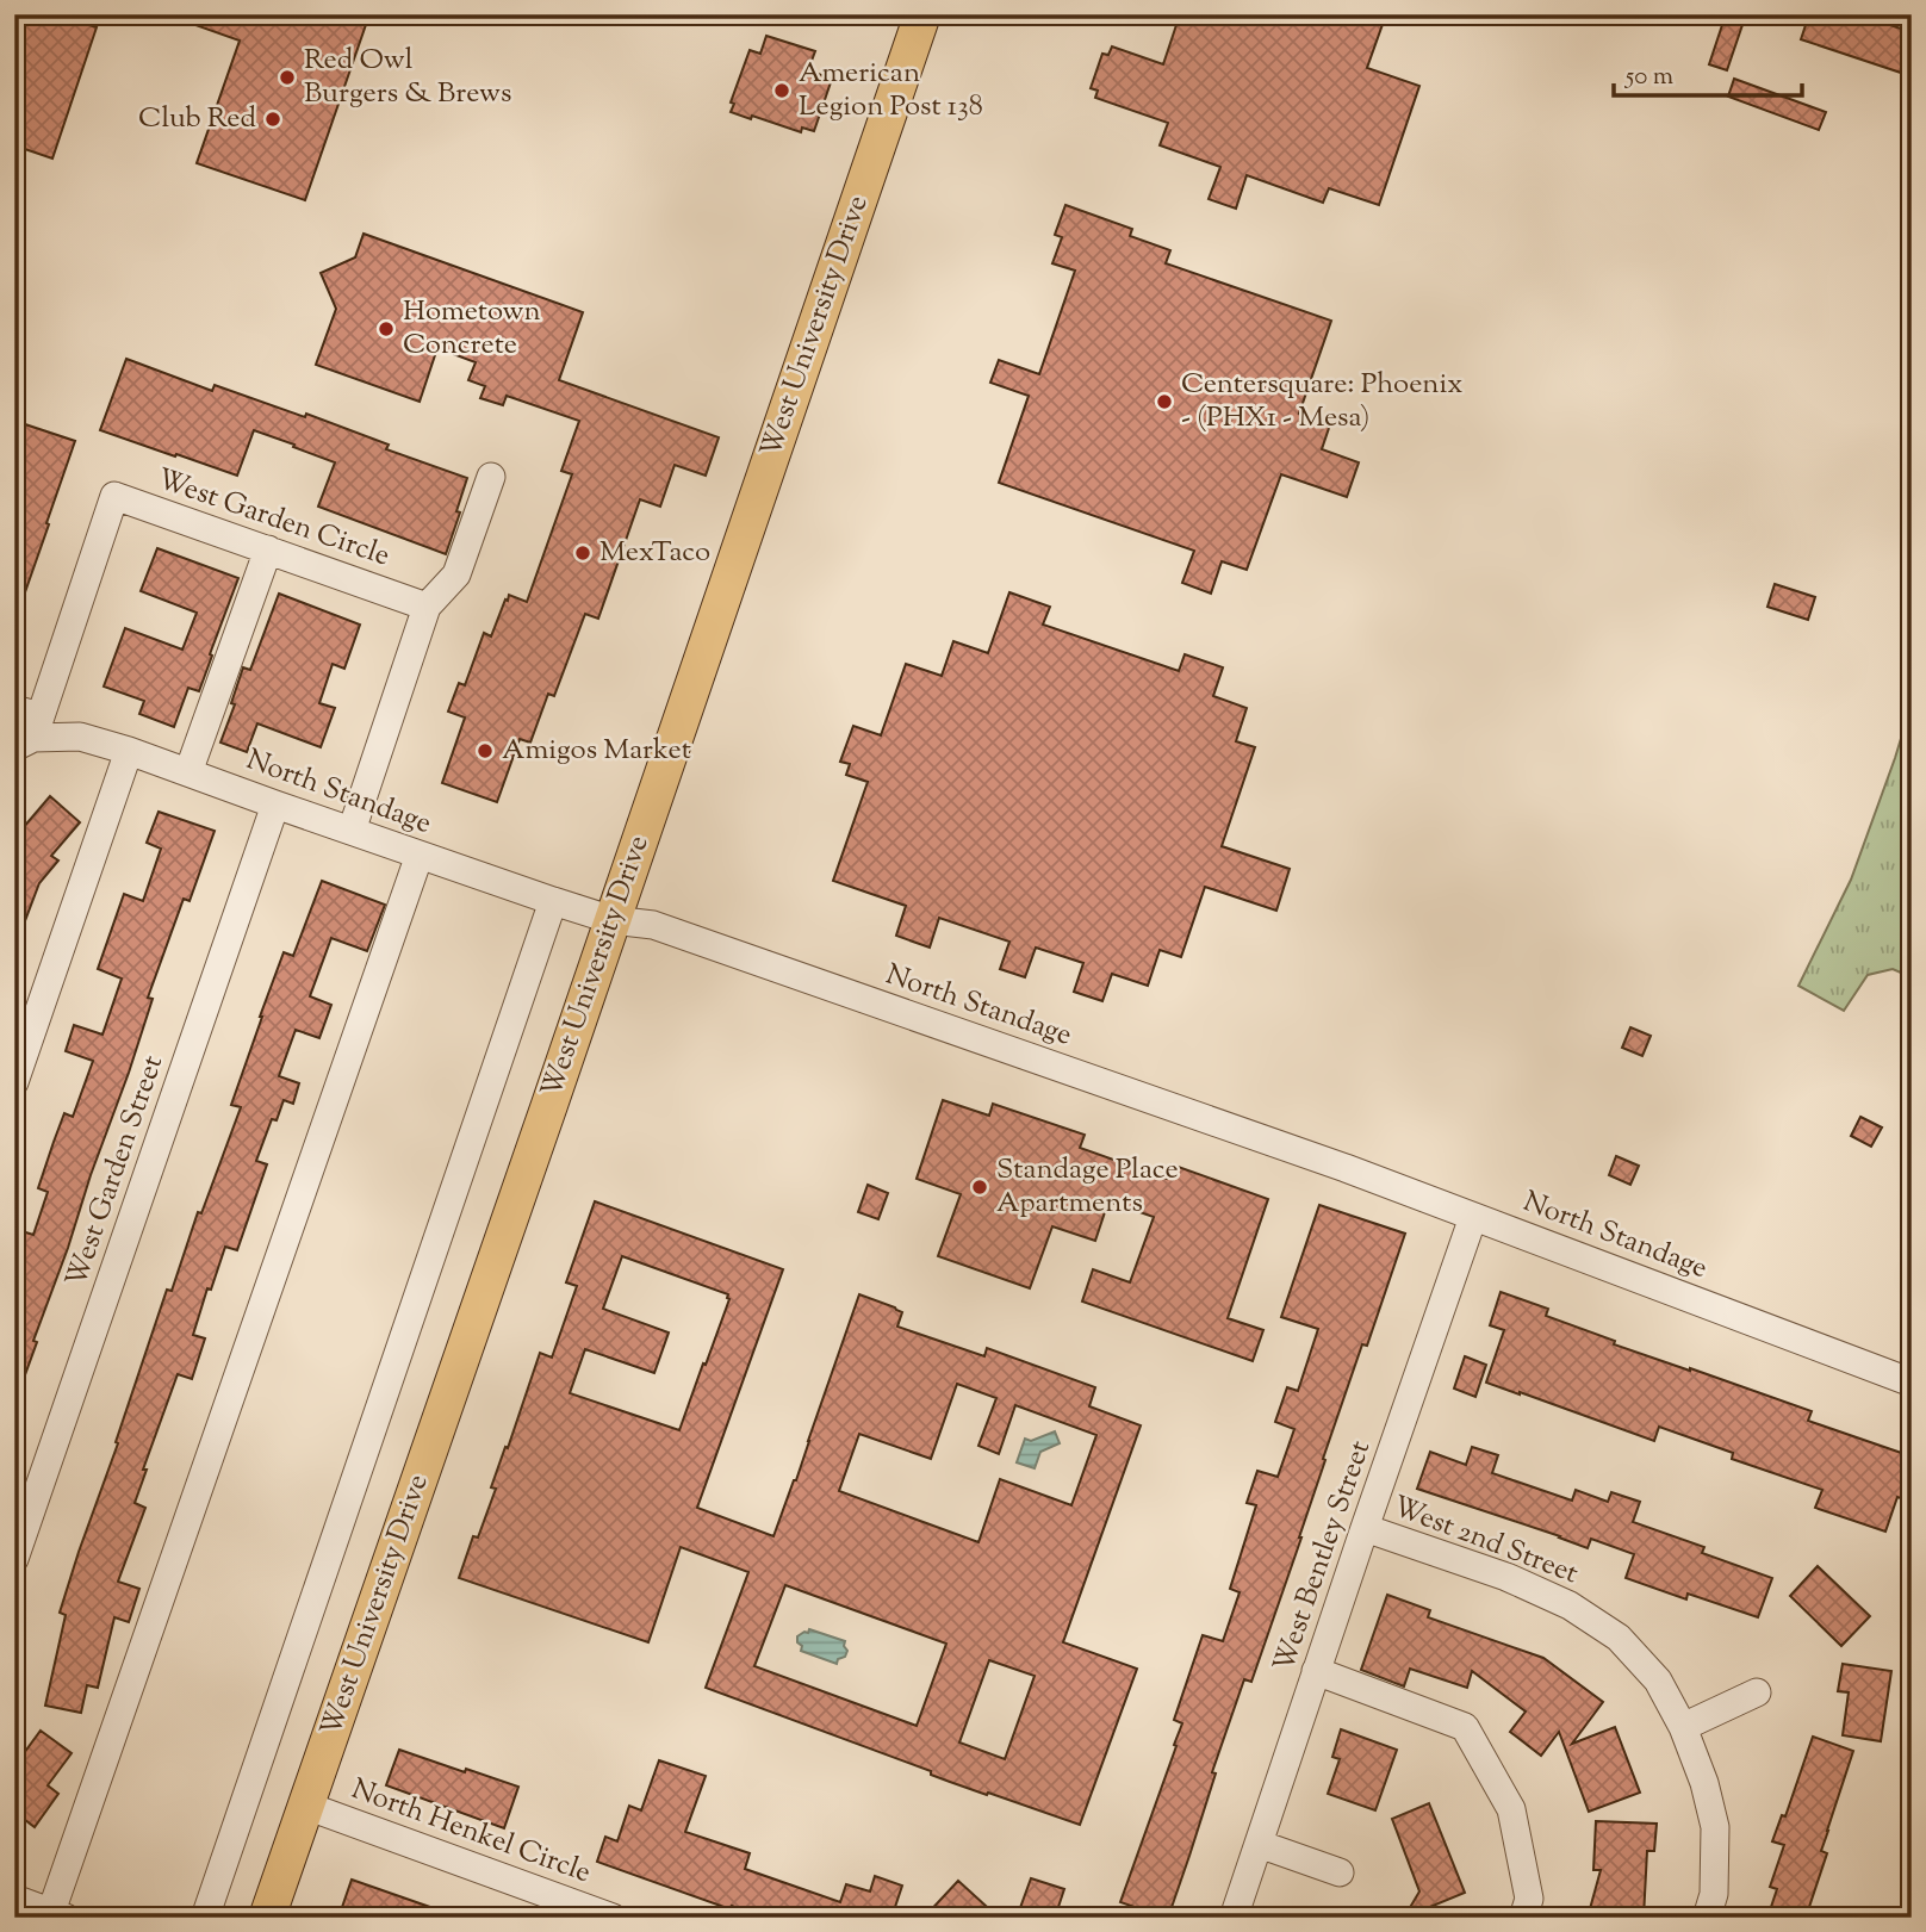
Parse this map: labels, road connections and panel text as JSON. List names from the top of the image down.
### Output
{
  "streets": {
    "main road": ["West University Drive"],
    "street": [
      "West Garden Circle",
      "North Standage",
      "West Garden Street",
      "West 2nd Street",
      "West Bentley Street",
      "North Henkel Circle"
    ]
  },
  "crossings": [
    ["West University Drive", "North Standage"],
    ["West University Drive", "North Henkel Circle"],
    ["West Garden Circle", "North Standage"],
    ["North Standage", "West Garden Street"],
    ["North Standage", "West Bentley Street"],
    ["West 2nd Street", "West Bentley Street"]
  ],
  "places": [
    "Red Owl Burgers & Brews",
    "American Legion Post 138",
    "Club Red",
    "Hometown Concrete",
    "Centersquare: Phoenix - (PHX1 - Mesa)",
    "MexTaco",
    "Amigos Market",
    "Standage Place Apartments"
  ],
  "scale_bar": "50 m"
}
